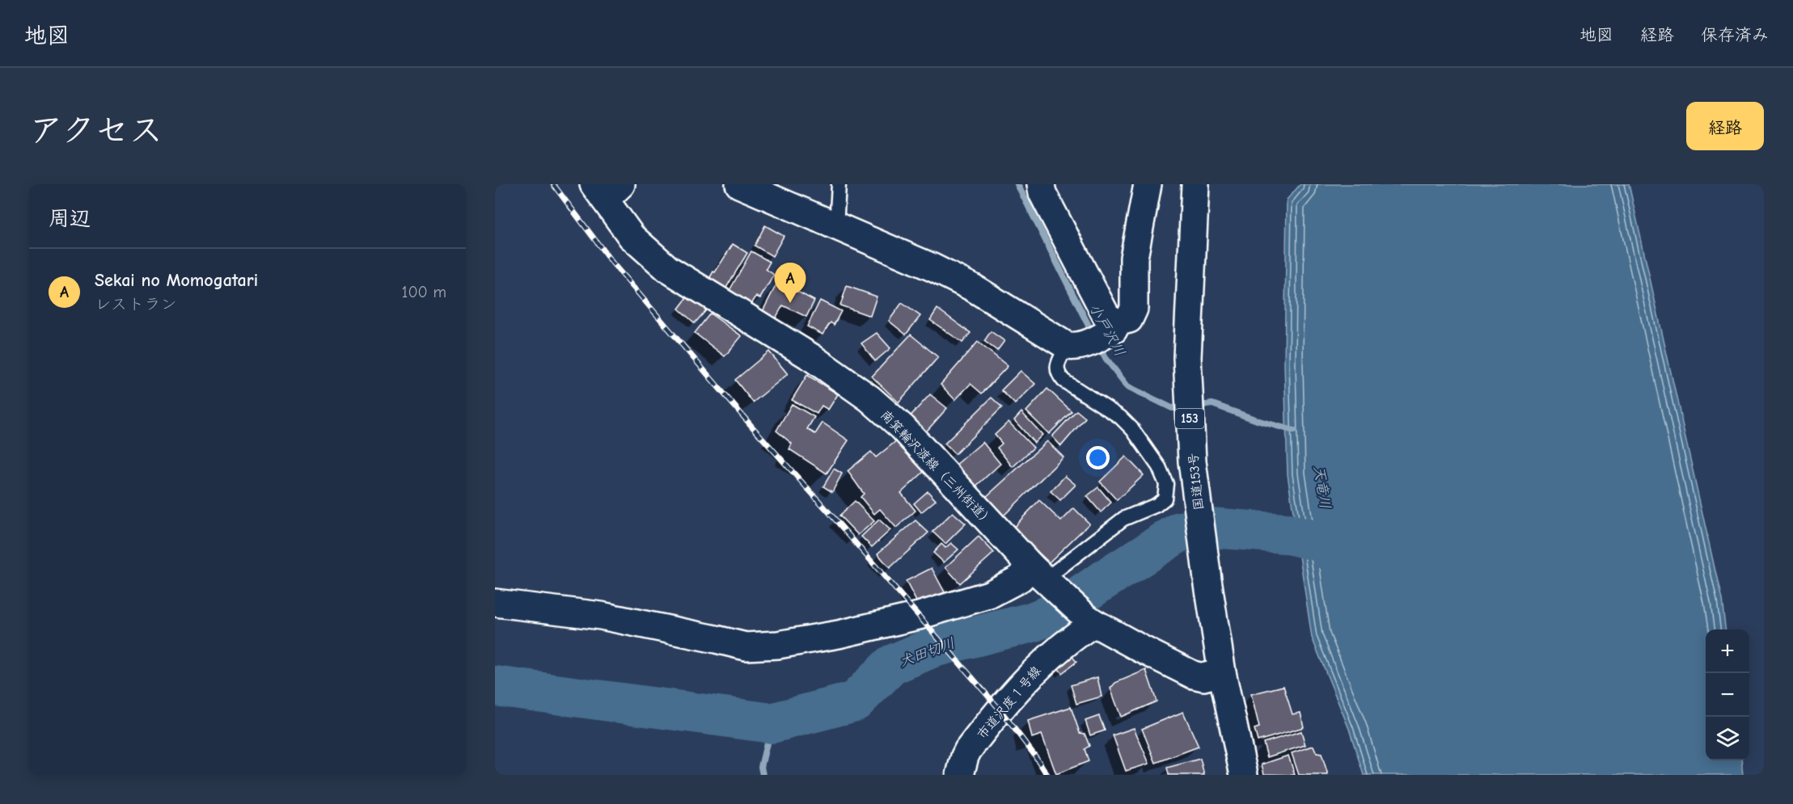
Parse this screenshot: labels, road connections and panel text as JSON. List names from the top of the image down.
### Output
{
  "streets": {
    "main road": [
      "153",
      "南箕輪沢渡線（三州街道）",
      "国道153号",
      "市道沢度１号線"
    ]
  },
  "crossings": [
    ["南箕輪沢渡線（三州街道）", "国道153号"],
    ["南箕輪沢渡線（三州街道）", "市道沢度１号線"]
  ],
  "water": ["小戸沢川", "天竜川", "犬田切川"],
  "page": {
    "header": "地図",
    "nav": ["地図", "経路", "保存済み"],
    "title": "アクセス",
    "buttons": "経路",
    "heading": "周辺",
    "list": [
      {
        "mark": "A",
        "name": "Sekai no Momogatari",
        "note": "レストラン",
        "value": "100 m"
      }
    ],
    "pins": "A",
    "map_buttons": ["+", "−"]
  }
}
